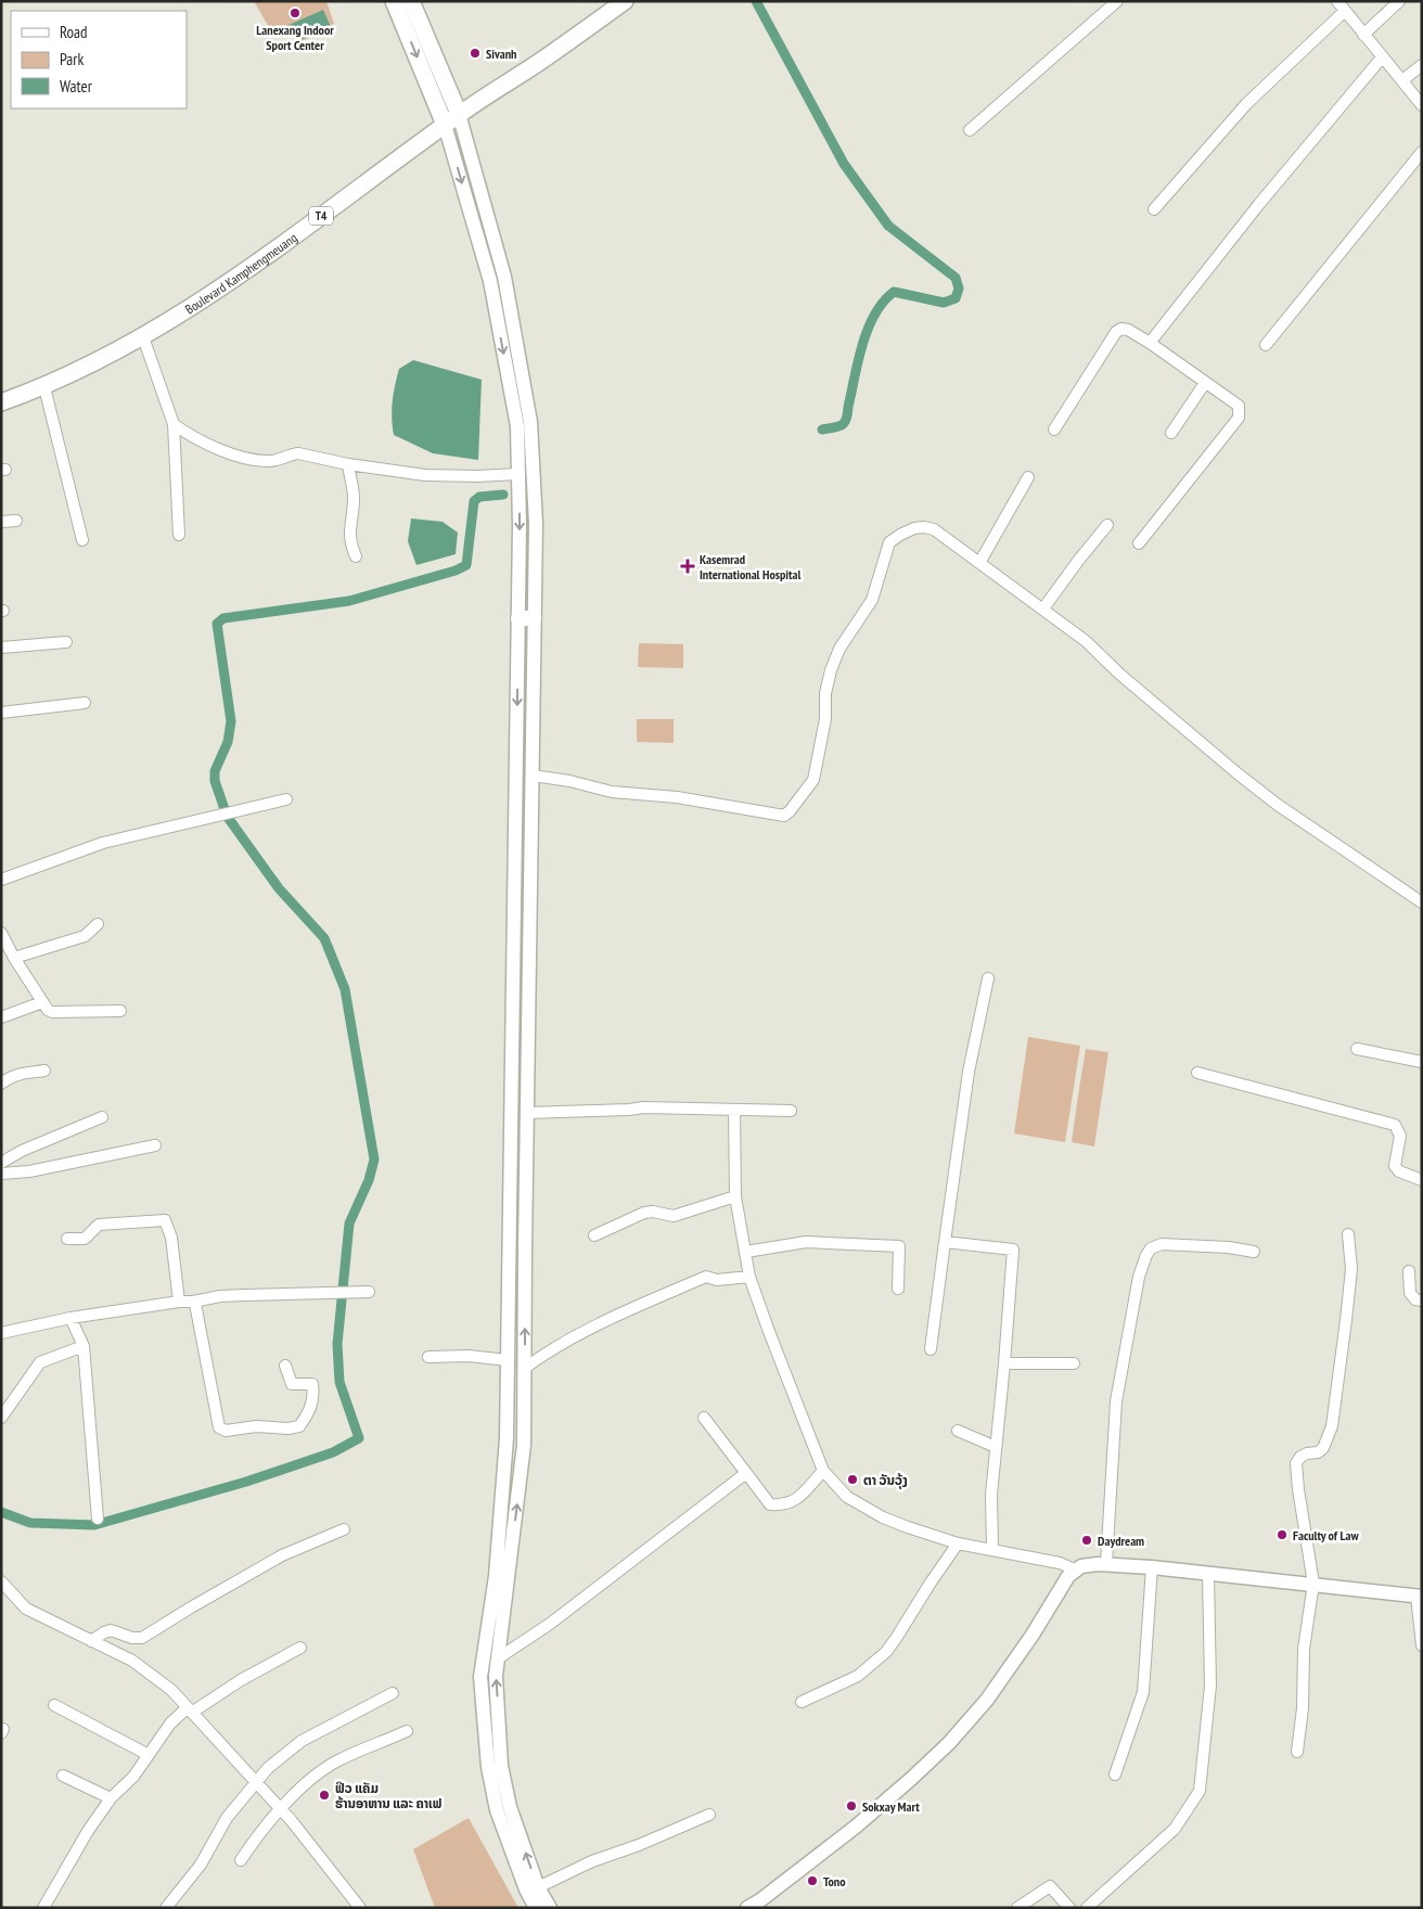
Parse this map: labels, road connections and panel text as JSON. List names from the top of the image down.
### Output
{
  "streets": {
    "main road": ["T4", "Boulevard Kamphengmeuang"]
  },
  "places": {
    "other": [
      "Lanexang Indoor Sport Center",
      "Sivanh",
      "ຕາ ວັນວຸ້ງ",
      "Faculty of Law",
      "Daydream",
      "ຟິວ ແຄັມ ຮ້ານອາຫານ ແລະ ຄາເຟ",
      "Sokxay Mart",
      "Tono"
    ],
    "health": ["Kasemrad International Hospital"]
  },
  "legend": ["Road", "Park", "Water"]
}
